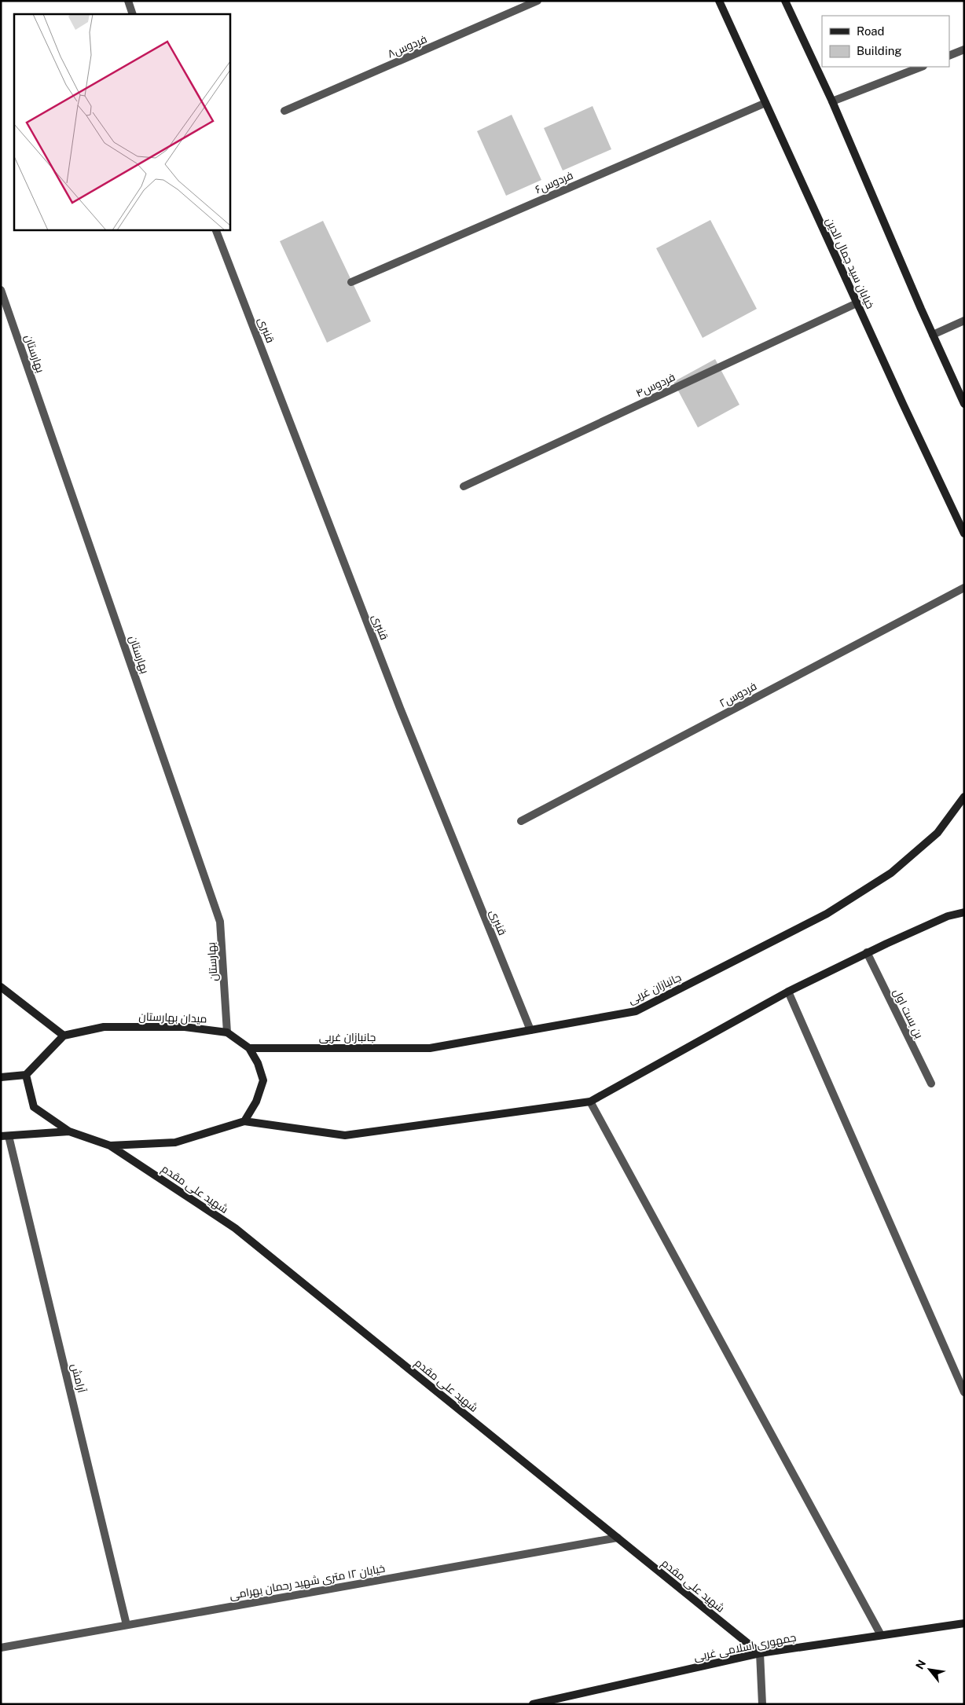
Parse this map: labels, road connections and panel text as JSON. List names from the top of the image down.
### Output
{
  "streets": {
    "main road": [
      "خیابان سید جمال الدین",
      "جانبازان غربی",
      "میدان بهارستان",
      "شهید علی مقدم",
      "جمهوری اسلامی غربی"
    ],
    "street": [
      "فردوس۸",
      "فردوس۶",
      "قنبری",
      "بهارستان",
      "فردوس۴",
      "فردوس۲",
      "بن بست اول",
      "آرامش",
      "خیابان ۱۲ متری شهید رحمان بهرامی"
    ]
  },
  "crossings": [
    ["فردوس۶", "خیابان سید جمال الدین"],
    ["خیابان سید جمال الدین", "فردوس۴"],
    ["قنبری", "جانبازان غربی"],
    ["بهارستان", "میدان بهارستان"],
    ["جانبازان غربی", "میدان بهارستان"],
    ["شهید علی مقدم", "خیابان ۱۲ متری شهید رحمان بهرامی"],
    ["شهید علی مقدم", "جمهوری اسلامی غربی"],
    ["آرامش", "خیابان ۱۲ متری شهید رحمان بهرامی"]
  ],
  "legend": ["Road", "Building"],
  "north": "top left"
}
